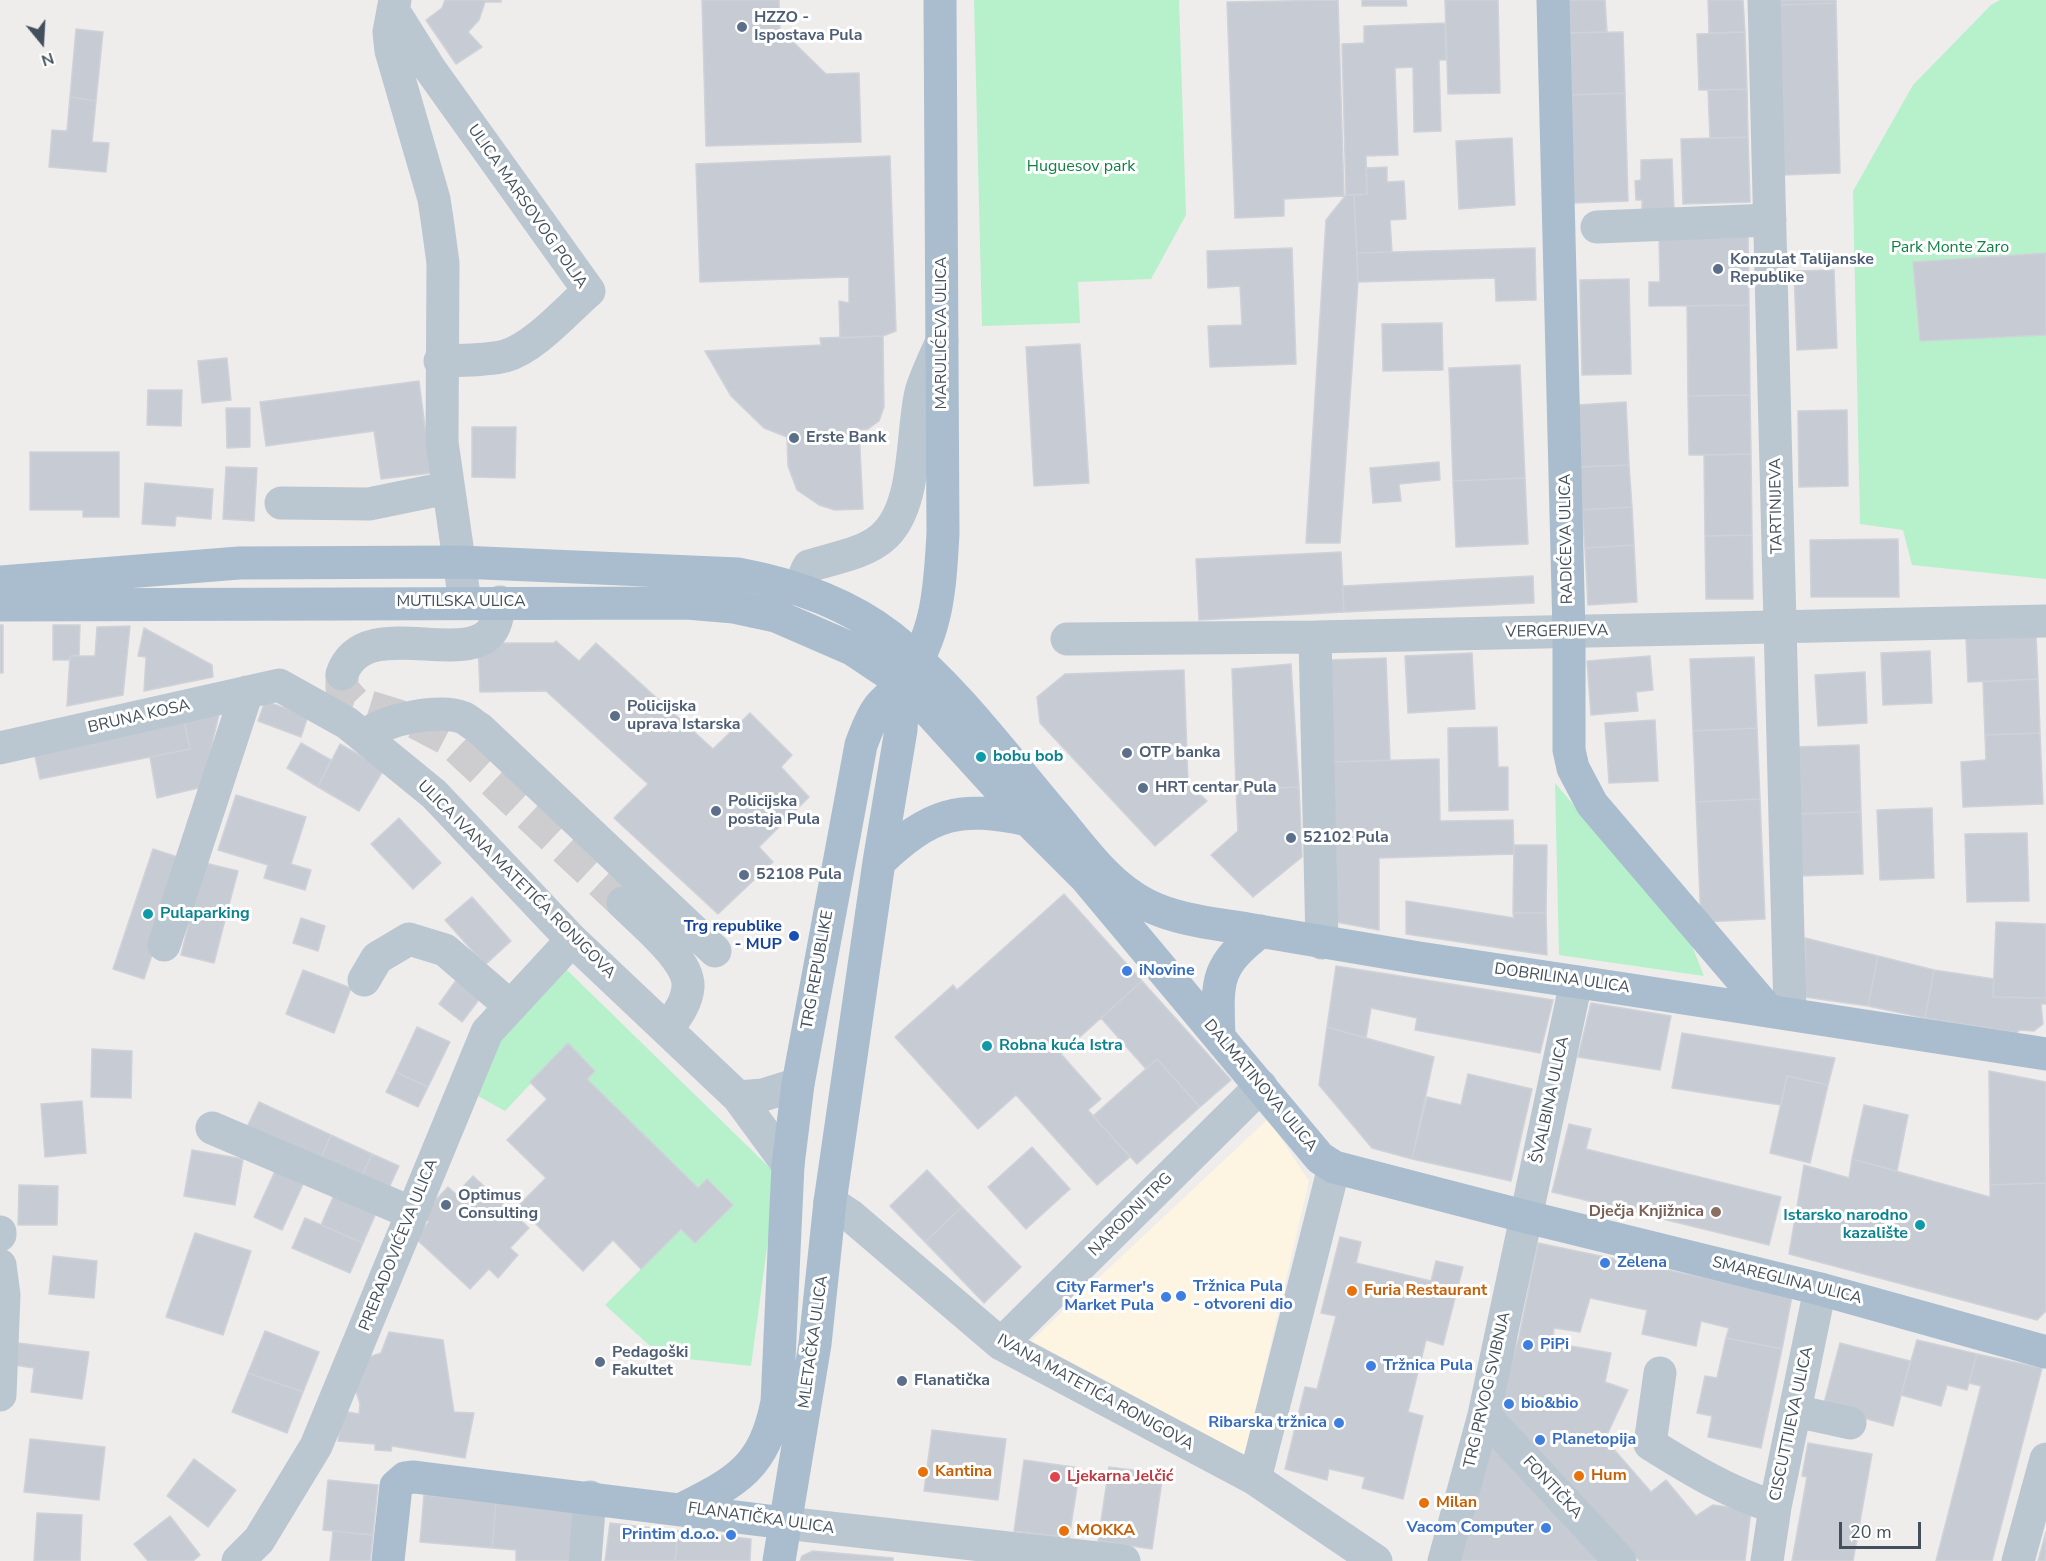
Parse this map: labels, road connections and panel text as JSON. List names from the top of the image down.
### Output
{
  "streets": {
    "main road": [
      "MARULIĆEVA ULICA",
      "RADIĆEVA ULICA",
      "MUTILSKA ULICA",
      "TRG REPUBLIKE",
      "DOBRILINA ULICA",
      "DALMATINOVA ULICA",
      "SMAREGLINA ULICA",
      "MLETAČKA ULICA",
      "FLANATIČKA ULICA"
    ],
    "street": [
      "ULICA MARSOVOG POLJA",
      "TARTINIJEVA",
      "VERGERIJEVA",
      "BRUNA KOSA",
      "ULICA IVANA MATETIĆA RONJGOVA",
      "ŠVALBINA ULICA",
      "NARODNI TRG",
      "PRERADOVIĆEVA ULICA",
      "TRG PRVOG SVIBNJA",
      "IVANA MATETIĆA RONJGOVA",
      "CISCUTTIJEVA ULICA",
      "FONTIČKA"
    ]
  },
  "crossings": [
    ["ULICA MARSOVOG POLJA", "MUTILSKA ULICA"],
    ["MARULIĆEVA ULICA", "MUTILSKA ULICA"],
    ["MARULIĆEVA ULICA", "TRG REPUBLIKE"],
    ["TARTINIJEVA", "RADIĆEVA ULICA"],
    ["TARTINIJEVA", "VERGERIJEVA"],
    ["TARTINIJEVA", "DOBRILINA ULICA"],
    ["RADIĆEVA ULICA", "VERGERIJEVA"],
    ["RADIĆEVA ULICA", "DOBRILINA ULICA"],
    ["MUTILSKA ULICA", "TRG REPUBLIKE"],
    ["BRUNA KOSA", "ULICA IVANA MATETIĆA RONJGOVA"],
    ["ULICA IVANA MATETIĆA RONJGOVA", "PRERADOVIĆEVA ULICA"],
    ["TRG REPUBLIKE", "MLETAČKA ULICA"],
    ["DOBRILINA ULICA", "DALMATINOVA ULICA"],
    ["DOBRILINA ULICA", "ŠVALBINA ULICA"],
    ["DALMATINOVA ULICA", "ŠVALBINA ULICA"],
    ["DALMATINOVA ULICA", "NARODNI TRG"],
    ["DALMATINOVA ULICA", "SMAREGLINA ULICA"],
    ["DALMATINOVA ULICA", "TRG PRVOG SVIBNJA"],
    ["ŠVALBINA ULICA", "SMAREGLINA ULICA"],
    ["ŠVALBINA ULICA", "TRG PRVOG SVIBNJA"],
    ["NARODNI TRG", "IVANA MATETIĆA RONJGOVA"],
    ["SMAREGLINA ULICA", "TRG PRVOG SVIBNJA"],
    ["SMAREGLINA ULICA", "CISCUTTIJEVA ULICA"],
    ["MLETAČKA ULICA", "IVANA MATETIĆA RONJGOVA"],
    ["MLETAČKA ULICA", "FLANATIČKA ULICA"],
    ["TRG PRVOG SVIBNJA", "FONTIČKA"]
  ],
  "parks": ["Huguesov park", "Park Monte Zaro"],
  "places": [
    "HZZO - Ispostava Pula",
    "Konzulat Talijanske Republike",
    "Erste Bank",
    "Policijska uprava Istarska",
    "OTP banka",
    "bobu bob",
    "HRT centar Pula",
    "Policijska postaja Pula",
    "52102 Pula",
    "52108 Pula",
    "Pulaparking",
    "Trg republike - MUP",
    "iNovine",
    "Robna kuća Istra",
    "Optimus Consulting",
    "Dječja Knjižnica",
    "Istarsko narodno kazalište",
    "Zelena",
    "Furia Restaurant",
    "Tržnica Pula - otvoreni dio",
    "City Farmer's Market Pula",
    "PiPi",
    "Pedagoški Fakultet",
    "Tržnica Pula",
    "Flanatička",
    "bio&bio",
    "Ribarska tržnica",
    "Planetopija",
    "Kantina",
    "Hum",
    "Ljekarna Jelčić",
    "Milan",
    "Vacom Computer",
    "MOKKA",
    "Printim d.o.o."
  ],
  "scale_bar": "20 m",
  "north": "bottom"
}
